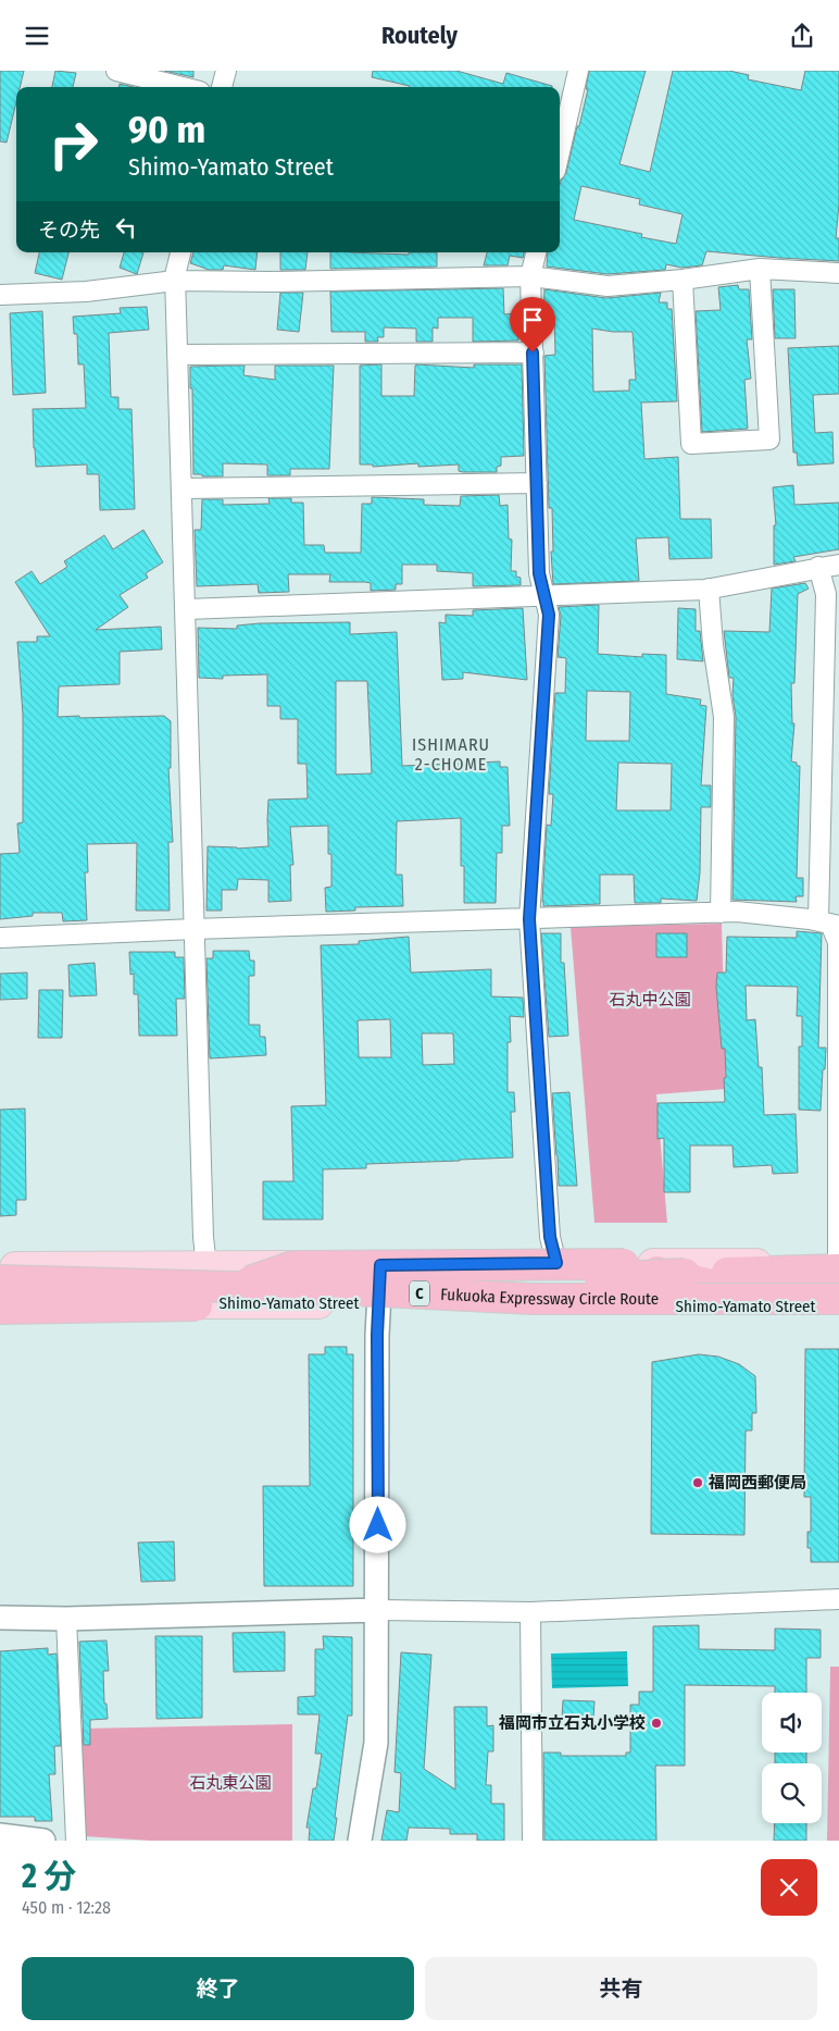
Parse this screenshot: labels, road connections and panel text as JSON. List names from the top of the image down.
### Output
{
  "streets": {
    "highway": ["C", "Fukuoka Expressway Circle Route"],
    "main road": ["Shimo-Yamato Street"]
  },
  "crossings": [
    ["Fukuoka Expressway Circle Route", "Shimo-Yamato Street"]
  ],
  "districts": ["ISHIMARU 2-CHOME"],
  "parks": ["石丸中公園", "石丸東公園"],
  "places": ["福岡西郵便局", "福岡市立石丸小学校"],
  "page": {
    "header": "Routely",
    "turn": ["90 m", "Shimo-Yamato Street"],
    "then": "その先",
    "heading": ["2 分", "450 m · 12:28"],
    "buttons": ["終了", "共有"]
  }
}
